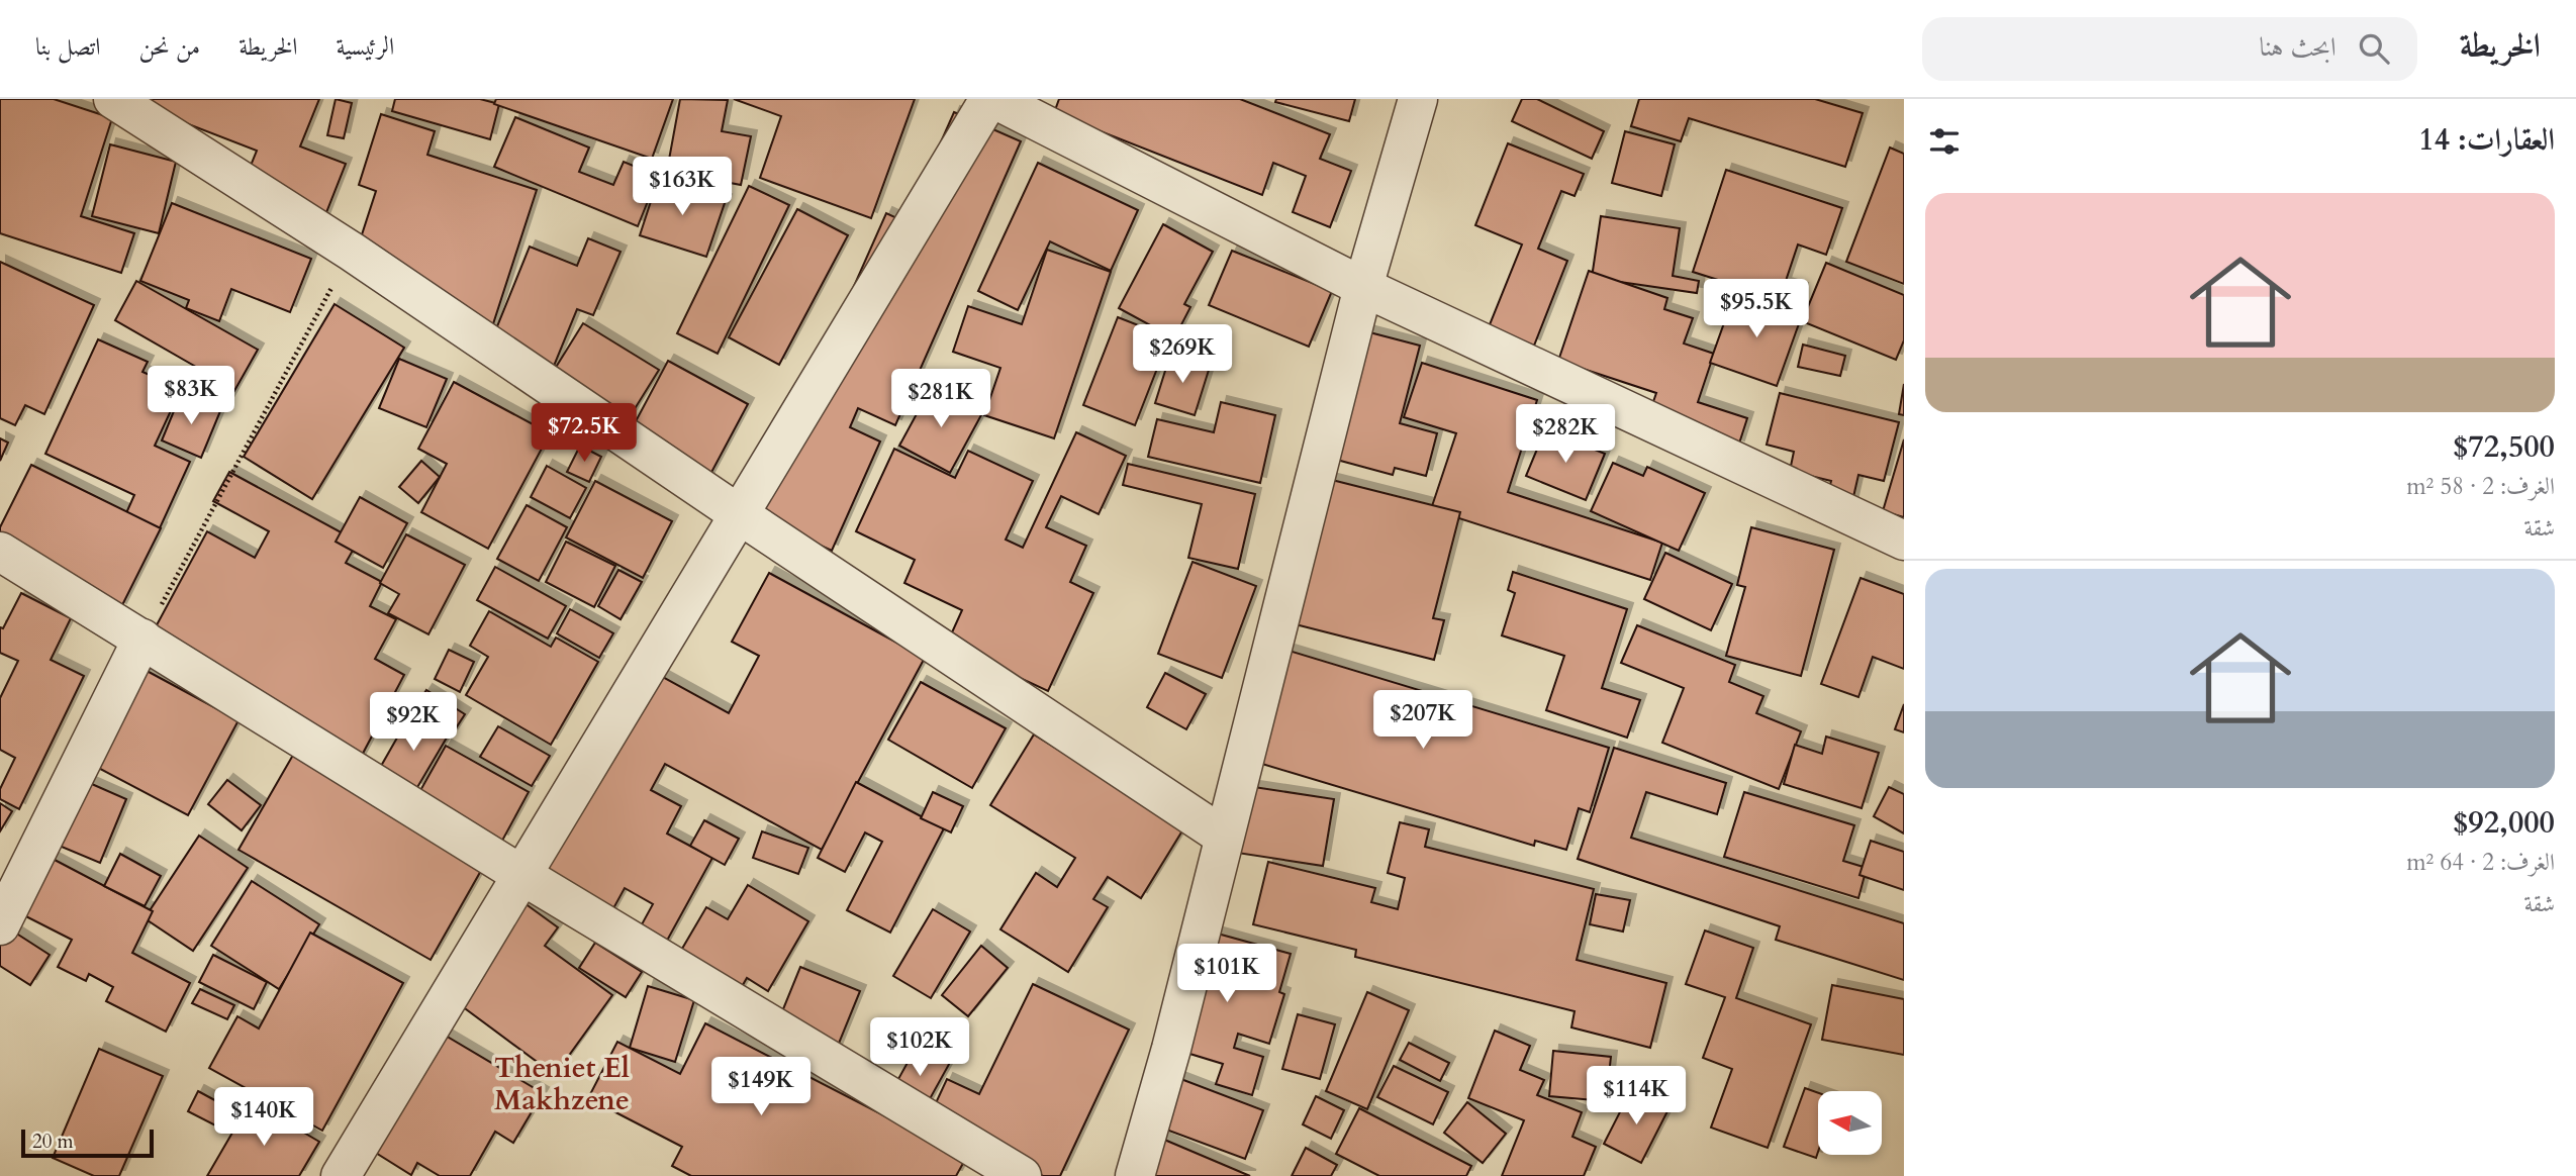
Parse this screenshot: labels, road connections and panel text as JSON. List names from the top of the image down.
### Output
{
  "districts": ["Theniet El Makhzene"],
  "scale_bar": "20 m",
  "north": "left",
  "page": {
    "header": "الخريطة",
    "search": "ابحث هنا",
    "nav": [
      "الرئيسية",
      "الخريطة",
      "من نحن",
      "اتصل بنا"
    ],
    "heading": "العقارات: 14",
    "price": [
      "$163K",
      "$95.5K",
      "$269K",
      "$83K",
      "$281K",
      "$72.5K",
      "$282K",
      "$207K",
      "$92K",
      "$101K",
      "$102K",
      "$149K",
      "$114K",
      "$140K"
    ],
    "list": [
      {
        "name": "$72,500",
        "note": "الغرف: 2 · 58 m² · شقة"
      },
      {
        "name": "$92,000",
        "note": "الغرف: 2 · 64 m² · شقة"
      }
    ],
    "scale": "20 m"
  }
}
